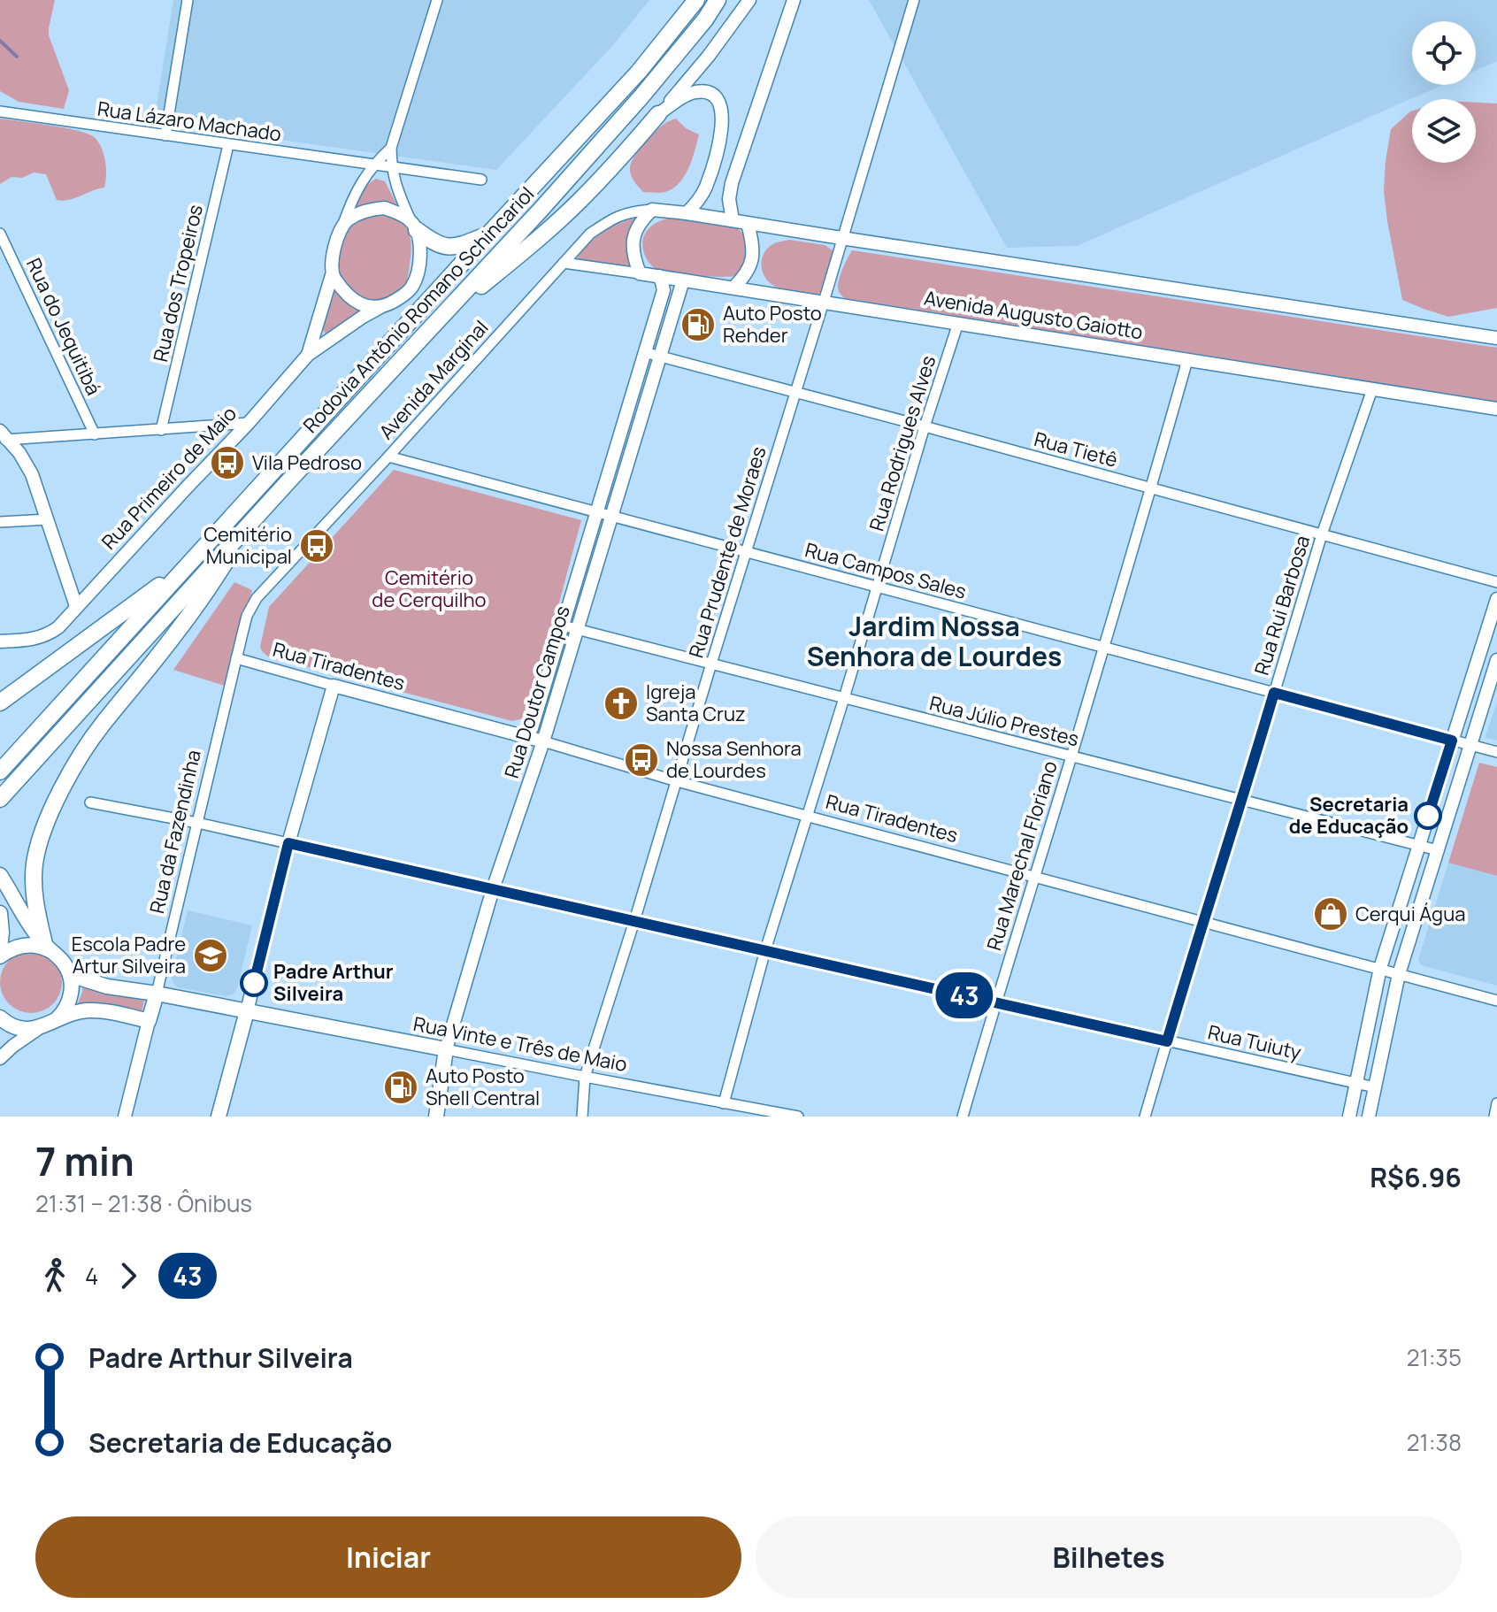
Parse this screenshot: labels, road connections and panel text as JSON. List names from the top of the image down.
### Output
{
  "streets": {
    "highway": ["Rodovia Antônio Romano Schincariol"],
    "main road": ["Rua Doutor Campos", "Rua da Fazendinha", "Rua Vinte e Três de Maio"],
    "street": [
      "Rua Lázaro Machado",
      "Rua dos Tropeiros",
      "Avenida Augusto Gaiotto",
      "Rua do Jequitibá",
      "Avenida Marginal",
      "Rua Rodrigues Alves",
      "Rua Tietê",
      "Rua Primeiro de Maio",
      "Rua Prudente de Moraes",
      "Rua Campos Sales",
      "Rua Rui Barbosa",
      "Rua Tiradentes",
      "Rua Júlio Prestes",
      "Rua Marechal Floriano",
      "Rua Tuiuty"
    ]
  },
  "crossings": [
    ["Rua Lázaro Machado", "Rua dos Tropeiros"],
    ["Avenida Augusto Gaiotto", "Avenida Marginal"],
    ["Avenida Augusto Gaiotto", "Rua Rodrigues Alves"],
    ["Avenida Augusto Gaiotto", "Rua Prudente de Moraes"],
    ["Avenida Augusto Gaiotto", "Rua Rui Barbosa"],
    ["Avenida Augusto Gaiotto", "Rua Doutor Campos"],
    ["Avenida Augusto Gaiotto", "Rua Marechal Floriano"],
    ["Avenida Marginal", "Rua Campos Sales"],
    ["Avenida Marginal", "Rua da Fazendinha"],
    ["Rua Rodrigues Alves", "Rua Tietê"],
    ["Rua Rodrigues Alves", "Rua Campos Sales"],
    ["Rua Rodrigues Alves", "Rua Tiradentes"],
    ["Rua Rodrigues Alves", "Rua Júlio Prestes"],
    ["Rua Rodrigues Alves", "Rua Tuiuty"],
    ["Rua Rodrigues Alves", "Rua Vinte e Três de Maio"],
    ["Rua Tietê", "Rua Prudente de Moraes"],
    ["Rua Tietê", "Rua Rui Barbosa"],
    ["Rua Tietê", "Rua Doutor Campos"],
    ["Rua Tietê", "Rua Marechal Floriano"],
    ["Rua Prudente de Moraes", "Rua Campos Sales"],
    ["Rua Prudente de Moraes", "Rua Tiradentes"],
    ["Rua Prudente de Moraes", "Rua Júlio Prestes"],
    ["Rua Prudente de Moraes", "Rua Tuiuty"],
    ["Rua Prudente de Moraes", "Rua Vinte e Três de Maio"],
    ["Rua Campos Sales", "Rua Rui Barbosa"],
    ["Rua Campos Sales", "Rua Doutor Campos"],
    ["Rua Campos Sales", "Rua Marechal Floriano"],
    ["Rua Rui Barbosa", "Rua Tiradentes"],
    ["Rua Rui Barbosa", "Rua Júlio Prestes"],
    ["Rua Rui Barbosa", "Rua Tuiuty"],
    ["Rua Tiradentes", "Rua Doutor Campos"],
    ["Rua Tiradentes", "Rua da Fazendinha"],
    ["Rua Tiradentes", "Rua Marechal Floriano"],
    ["Rua Doutor Campos", "Rua Júlio Prestes"],
    ["Rua Doutor Campos", "Rua Tuiuty"],
    ["Rua Doutor Campos", "Rua Vinte e Três de Maio"],
    ["Rua Júlio Prestes", "Rua Marechal Floriano"],
    ["Rua da Fazendinha", "Rua Tuiuty"],
    ["Rua da Fazendinha", "Rua Vinte e Três de Maio"],
    ["Rua Marechal Floriano", "Rua Tuiuty"]
  ],
  "districts": ["Jardim Nossa Senhora de Lourdes"],
  "parks": ["Cemitério de Cerquilho"],
  "places": {
    "fuel station": ["Auto Posto Rehder", "Auto Posto Shell Central"],
    "bus stop": ["Vila Pedroso", "Cemitério Municipal", "Nossa Senhora de Lourdes"],
    "church": ["Igreja Santa Cruz"],
    "other": ["Secretaria de Educação", "Padre Arthur Silveira"],
    "shop": ["Cerqui Água"],
    "school or university": ["Escola Padre Artur Silveira"]
  },
  "lines": ["bus line 43"],
  "page": {
    "on_map": "43",
    "heading": ["7 min", "21:31 – 21:38 · Ônibus", "R$6.96"],
    "legs": ["4", "43"],
    "list": [
      {
        "name": "Padre Arthur Silveira",
        "value": "21:35"
      },
      {
        "name": "Secretaria de Educação",
        "value": "21:38"
      }
    ],
    "buttons": ["Iniciar", "Bilhetes"]
  }
}
